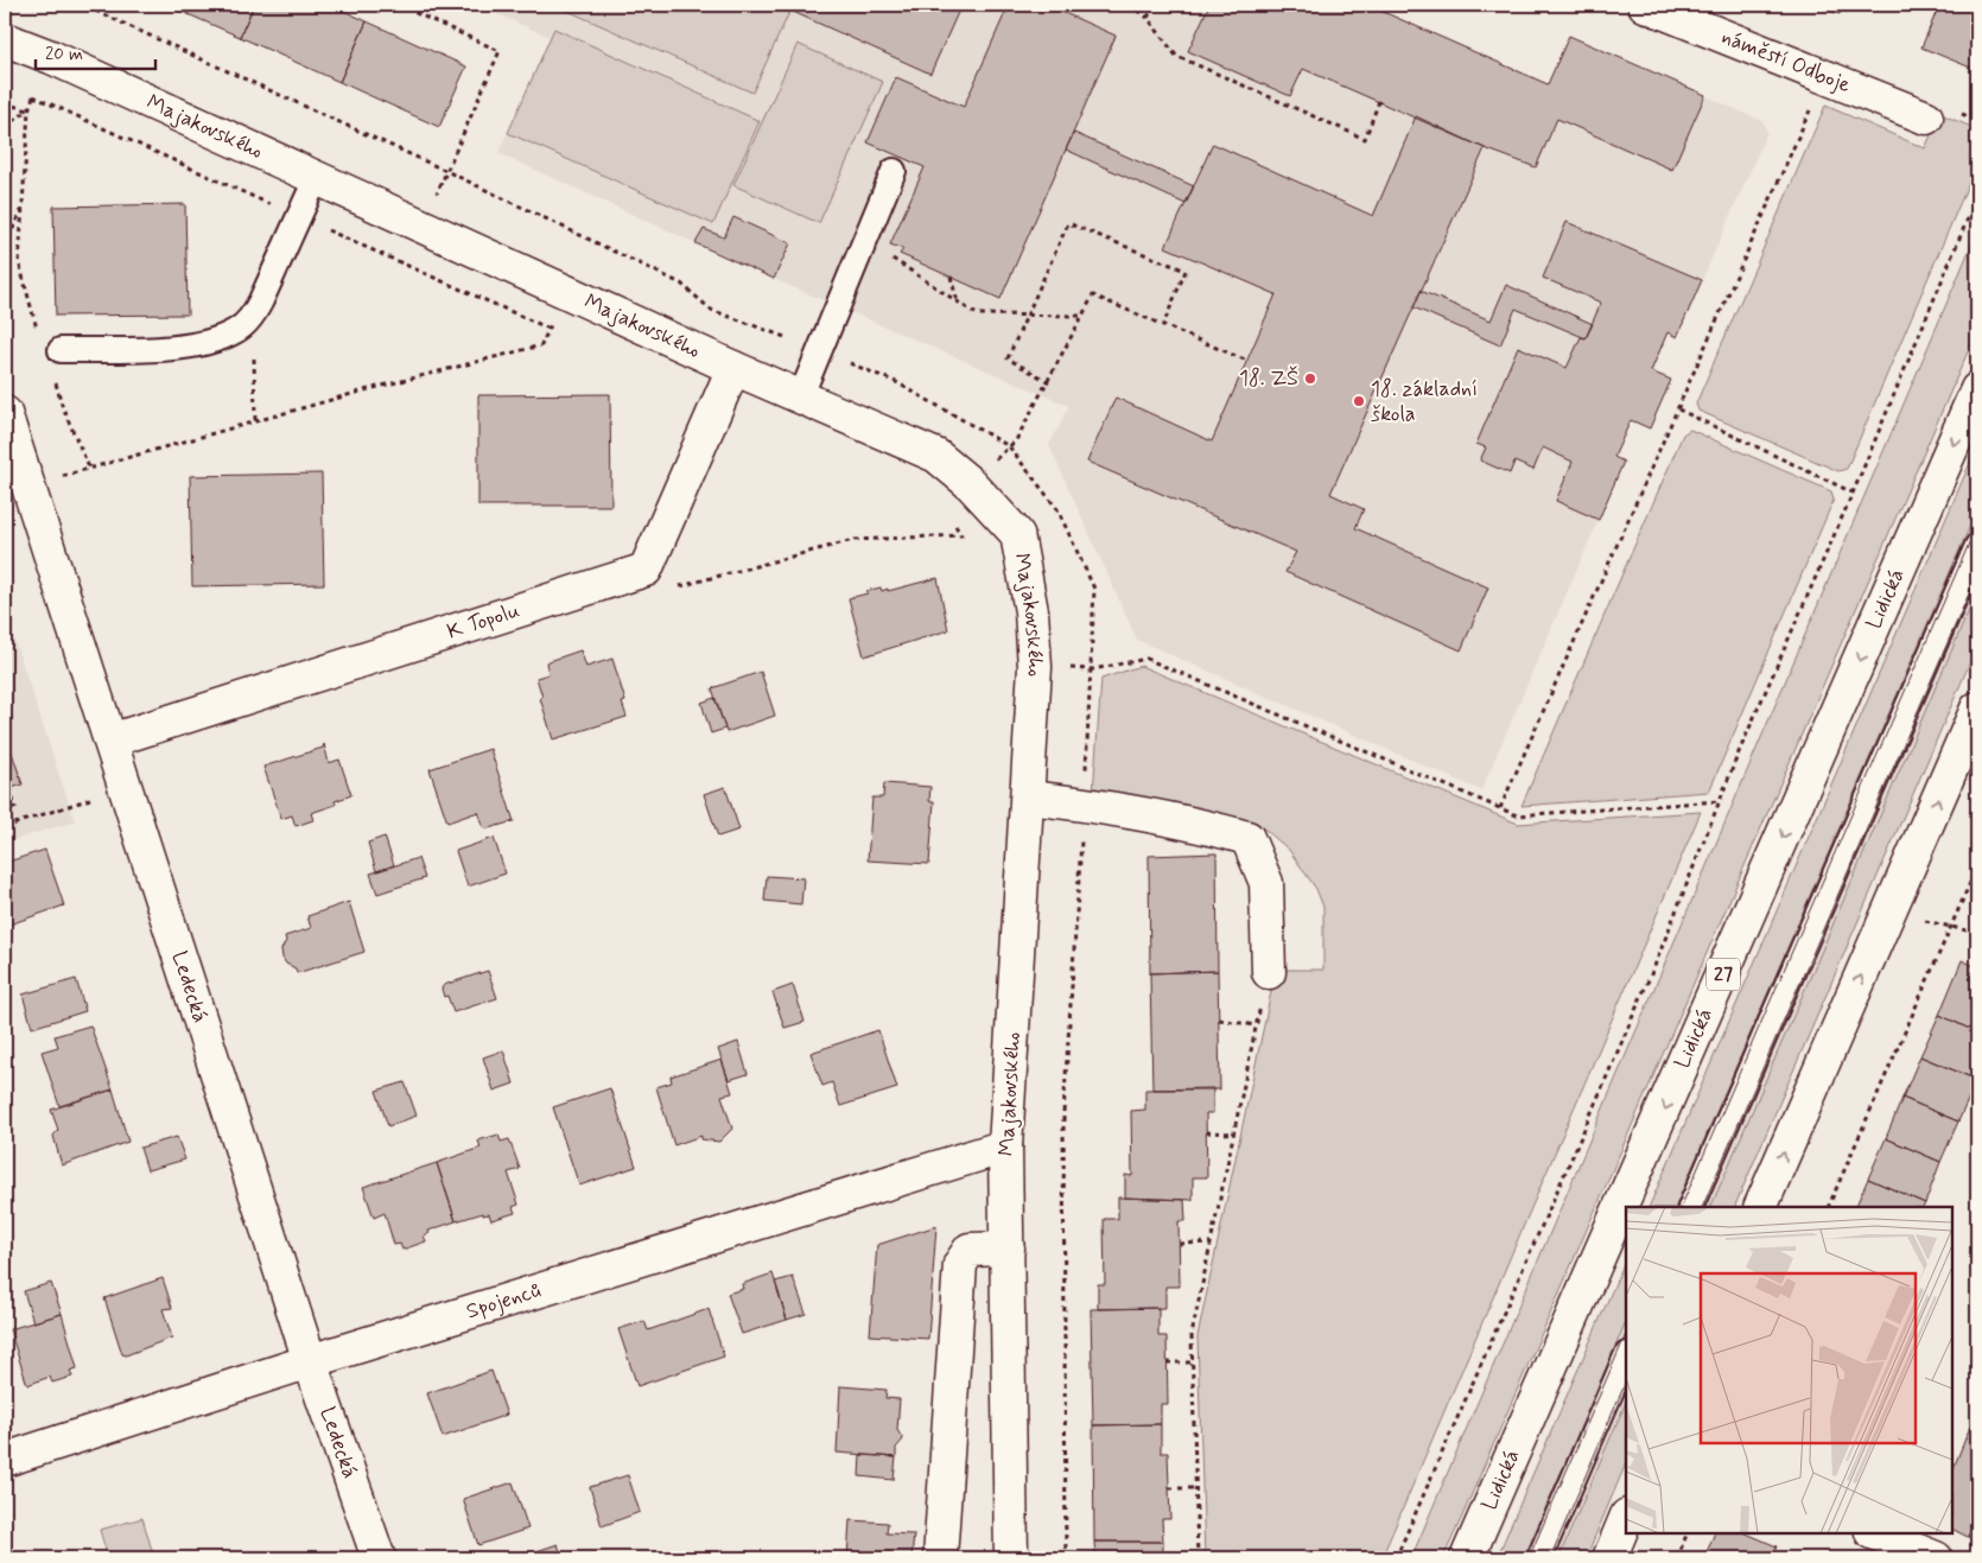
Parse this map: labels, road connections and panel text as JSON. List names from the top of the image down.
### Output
{
  "streets": {
    "street": [
      "náměstí Odboje",
      "Majakovského",
      "Lidická",
      "K Topolu",
      "27",
      "Ledecká",
      "Spojenců"
    ]
  },
  "crossings": [
    ["Majakovského", "Spojenců"],
    ["K Topolu", "Ledecká"],
    ["Ledecká", "Spojenců"]
  ],
  "places": ["18. ZŠ", "18. základní škola"],
  "scale_bar": "20 m"
}
